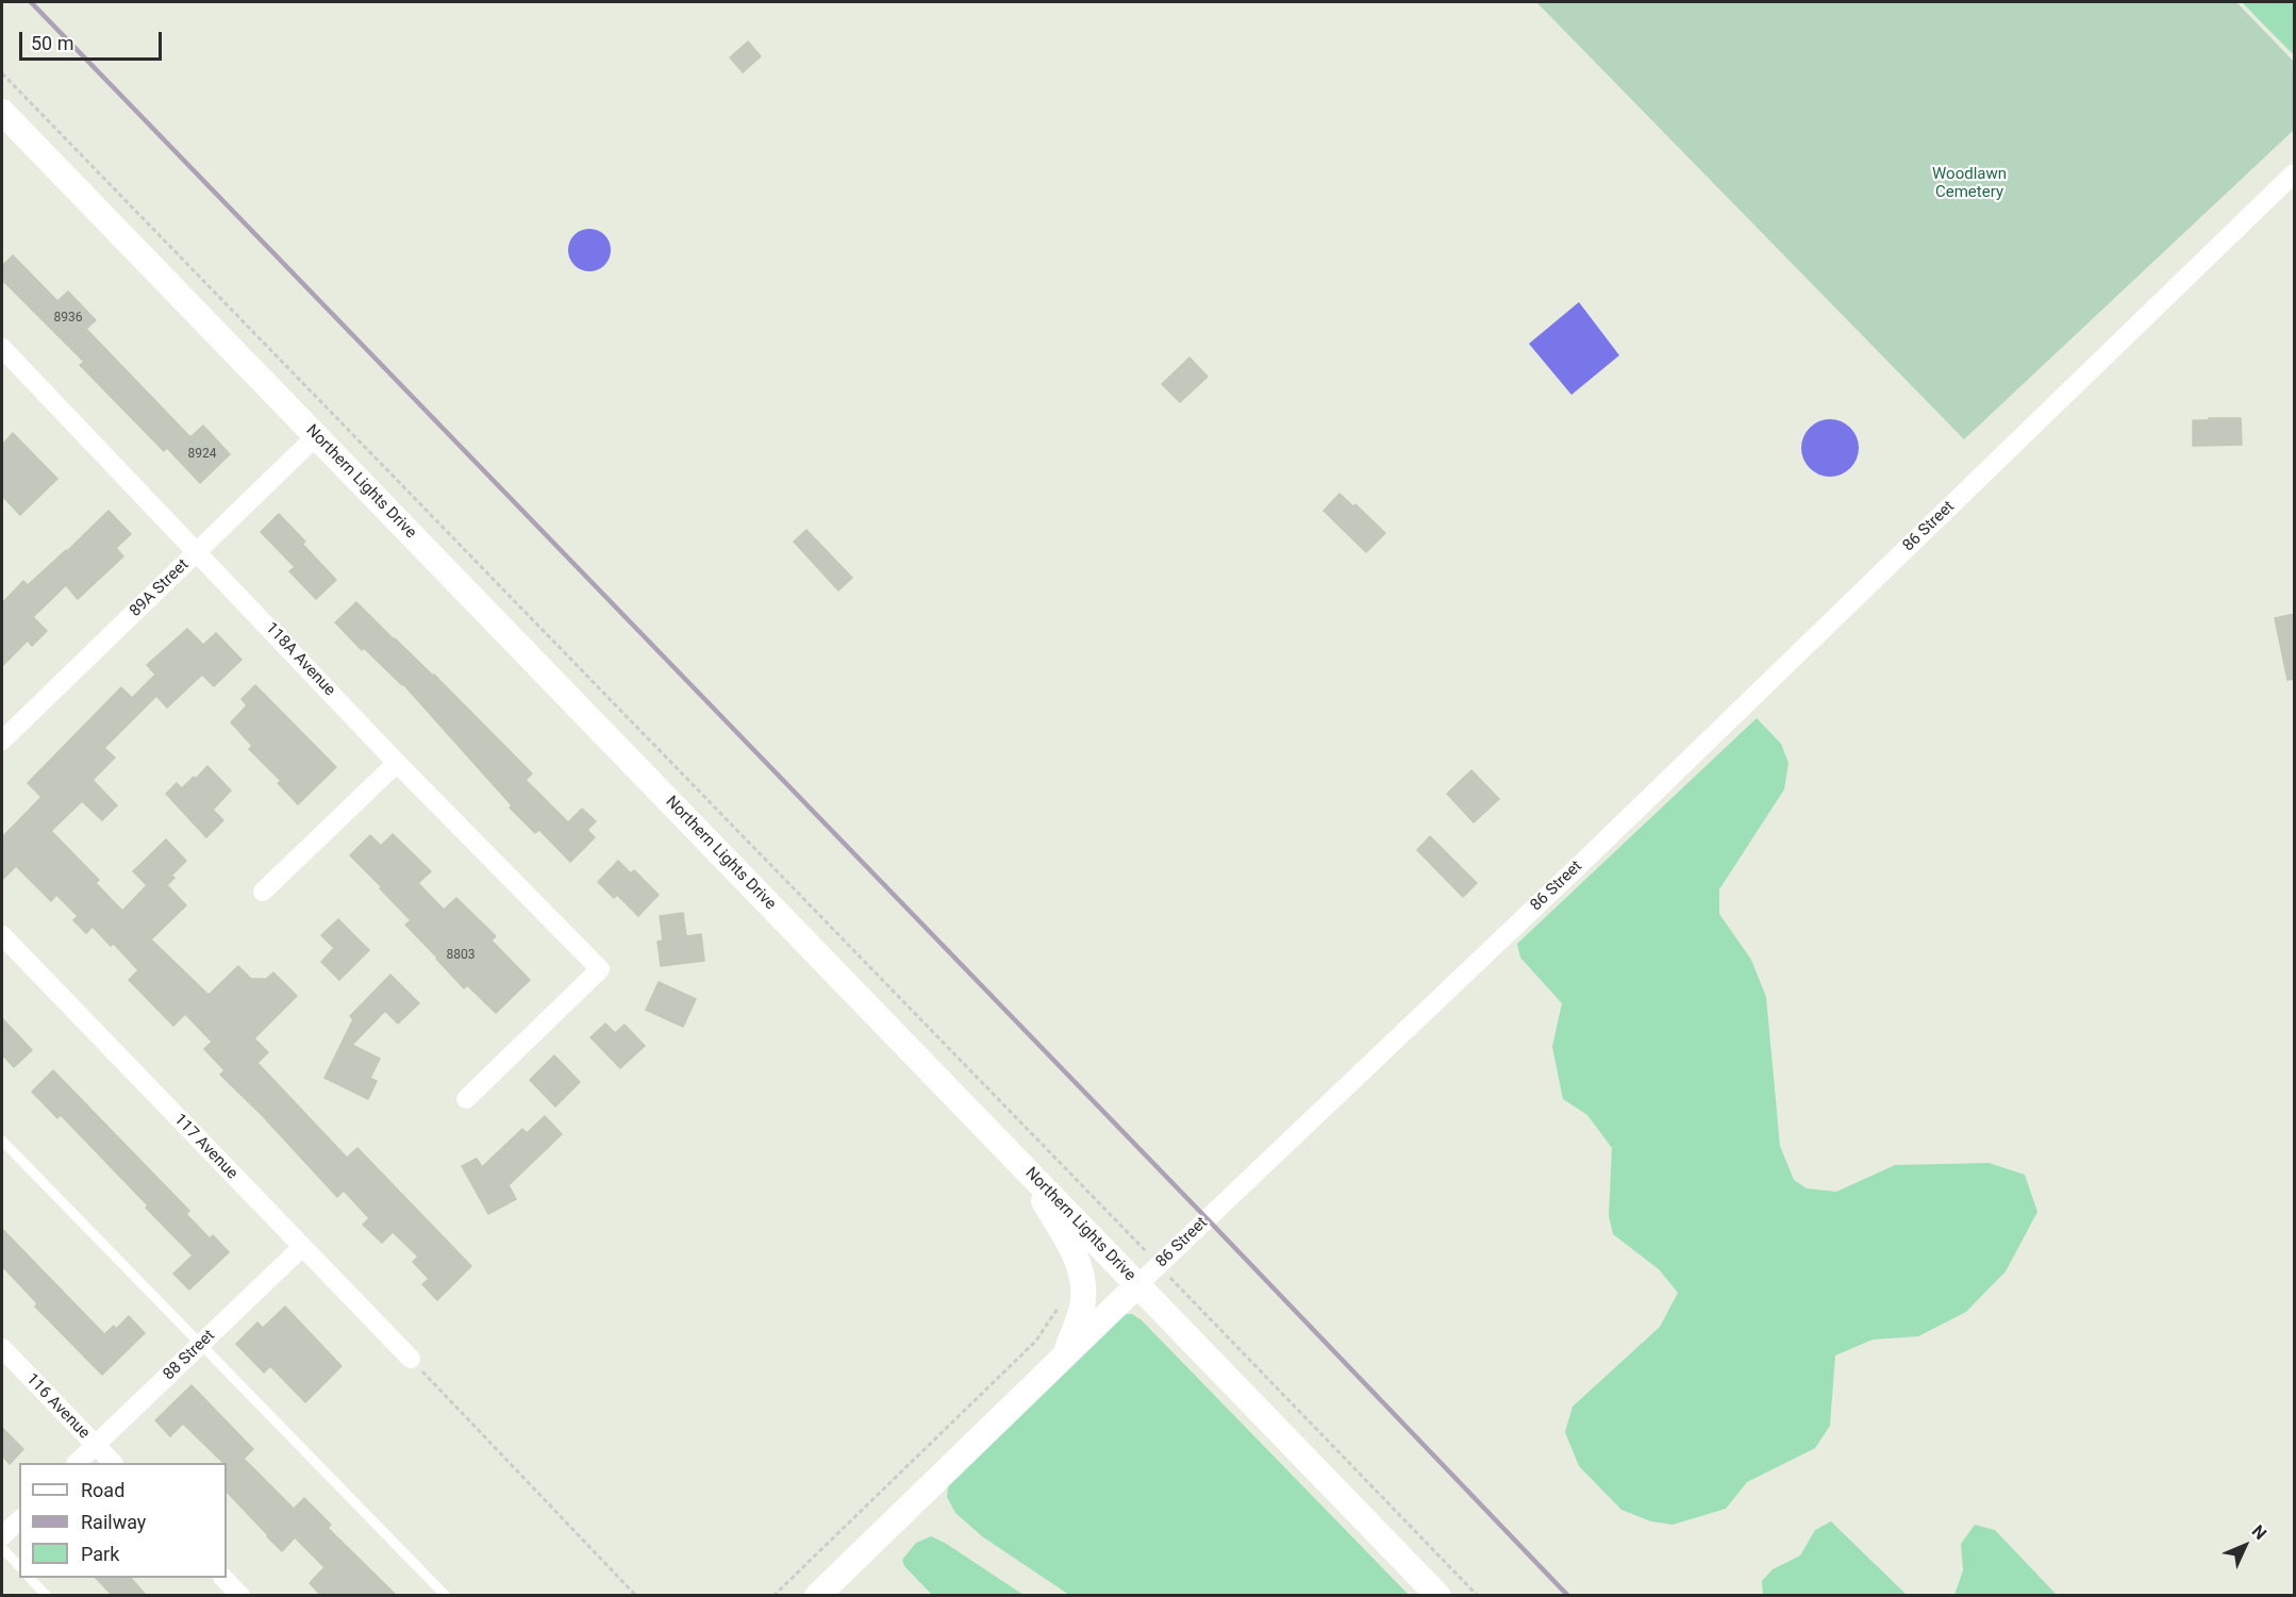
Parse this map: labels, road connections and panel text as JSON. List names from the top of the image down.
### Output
{
  "streets": {
    "main road": ["Northern Lights Drive", "86 Street"],
    "street": [
      "89A Street",
      "118A Avenue",
      "117 Avenue",
      "88 Street",
      "116 Avenue"
    ]
  },
  "crossings": [
    ["Northern Lights Drive", "86 Street"],
    ["Northern Lights Drive", "89A Street"],
    ["89A Street", "118A Avenue"],
    ["117 Avenue", "88 Street"],
    ["88 Street", "116 Avenue"]
  ],
  "parks": ["Woodlawn Cemetery"],
  "house_numbers": ["8936", "8924", "8803"],
  "legend": ["Road", "Railway", "Park"],
  "scale_bar": "50 m",
  "north": "top right"
}
